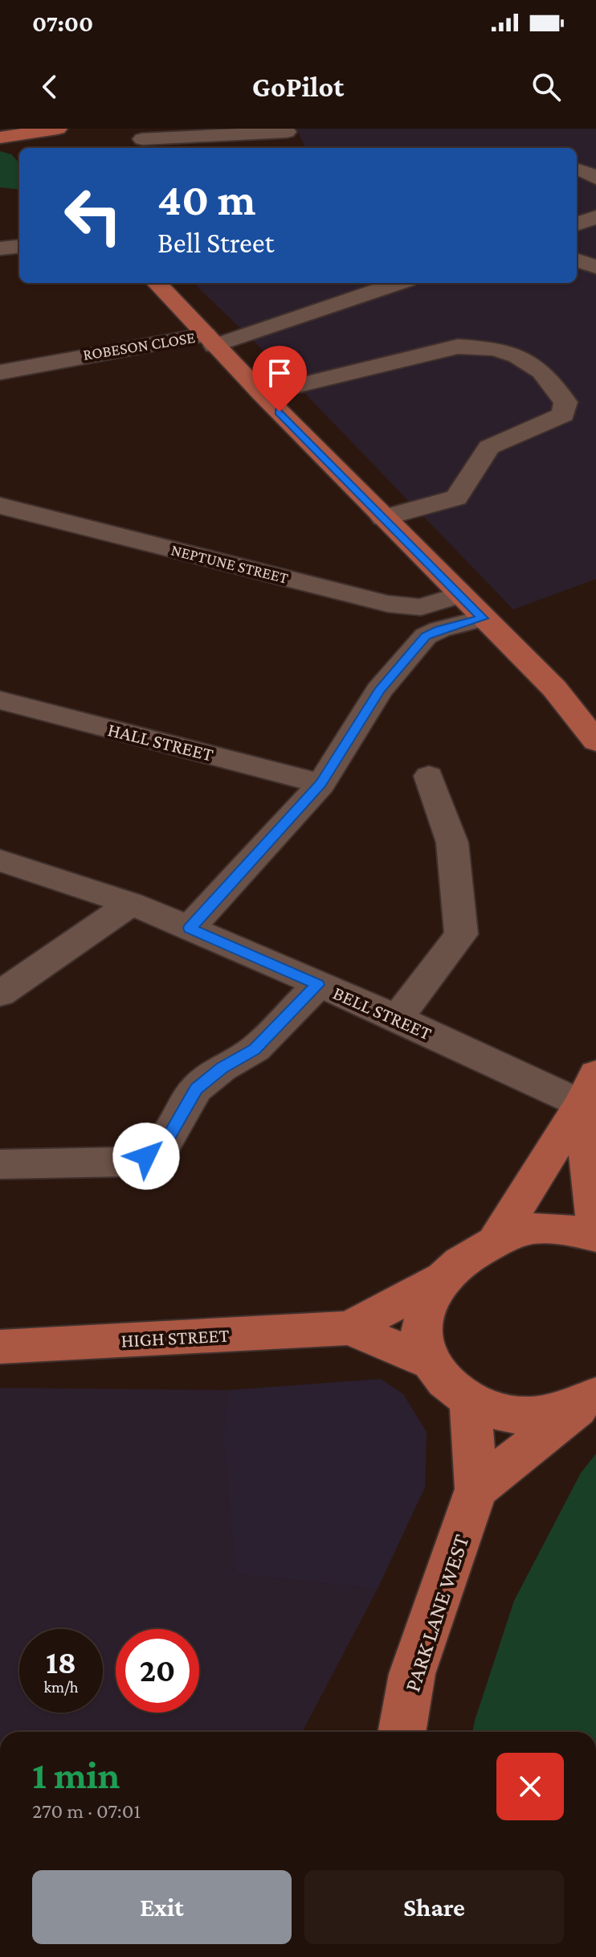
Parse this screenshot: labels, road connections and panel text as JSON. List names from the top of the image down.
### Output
{
  "streets": {
    "main road": ["HIGH STREET", "PARK LANE WEST"],
    "street": [
      "ROBESON CLOSE",
      "NEPTUNE STREET",
      "HALL STREET",
      "BELL STREET"
    ]
  },
  "page": {
    "status": "07:00",
    "header": "GoPilot",
    "turn": ["40 m", "Bell Street"],
    "speed": "18 km/h",
    "limit": "20",
    "heading": ["1 min", "270 m · 07:01"],
    "buttons": ["Exit", "Share"]
  }
}
